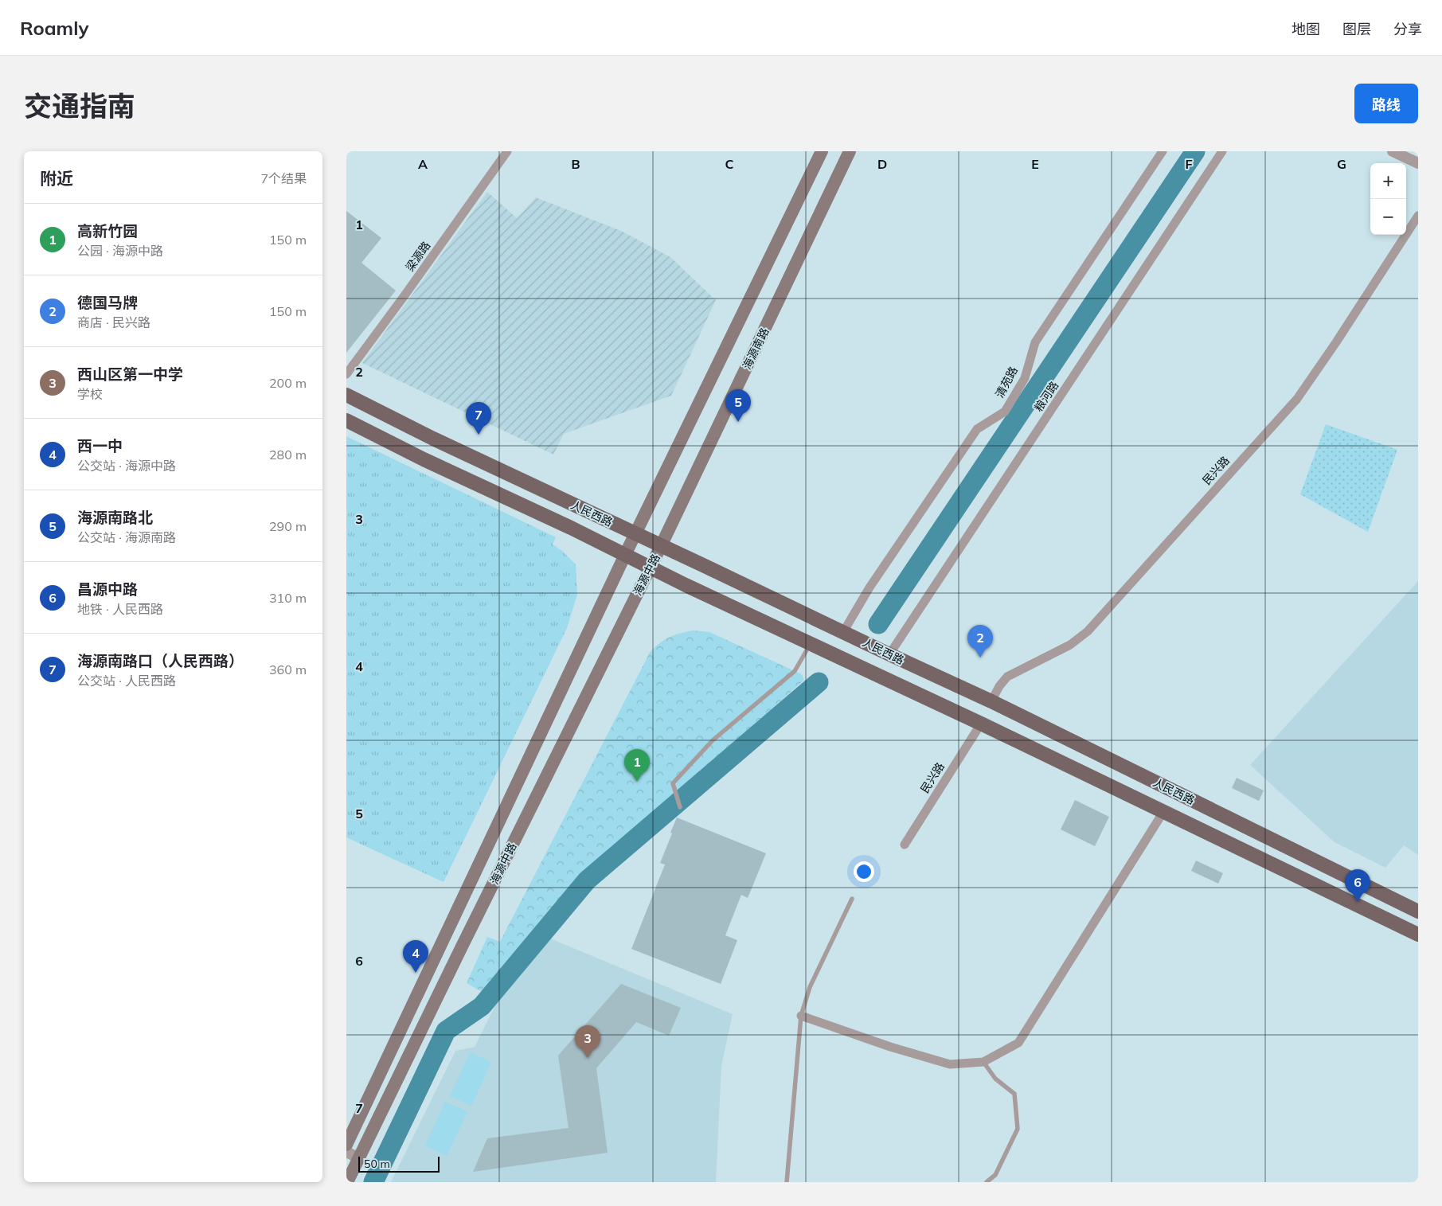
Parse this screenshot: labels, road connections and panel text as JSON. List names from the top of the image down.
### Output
{
  "streets": {
    "main road": ["海源南路", "人民西路", "海源中路"],
    "street": [
      "梁源路",
      "清苑路",
      "粮河路",
      "民兴路"
    ]
  },
  "crossings": [
    ["海源南路", "人民西路"],
    ["海源南路", "海源中路"],
    ["清苑路", "人民西路"],
    ["粮河路", "人民西路"],
    ["民兴路", "人民西路"],
    ["人民西路", "海源中路"]
  ],
  "scale_bar": "50 m",
  "page": {
    "header": "Roamly",
    "nav": ["地图", "图层", "分享"],
    "title": "交通指南",
    "buttons": "路线",
    "heading": ["附近", "7个结果"],
    "map_buttons": ["+", "−"],
    "list": [
      {
        "mark": "1",
        "name": "高新竹园",
        "note": "公园 · 海源中路",
        "value": "150 m"
      },
      {
        "mark": "2",
        "name": "德国马牌",
        "note": "商店 · 民兴路",
        "value": "150 m"
      },
      {
        "mark": "3",
        "name": "西山区第一中学",
        "note": "学校",
        "value": "200 m"
      },
      {
        "mark": "4",
        "name": "西一中",
        "note": "公交站 · 海源中路",
        "value": "280 m"
      },
      {
        "mark": "5",
        "name": "海源南路北",
        "note": "公交站 · 海源南路",
        "value": "290 m"
      },
      {
        "mark": "6",
        "name": "昌源中路",
        "note": "地铁 · 人民西路",
        "value": "310 m"
      },
      {
        "mark": "7",
        "name": "海源南路口（人民西路）",
        "note": "公交站 · 人民西路",
        "value": "360 m"
      }
    ],
    "pins": [
      "5",
      "7",
      "2",
      "1",
      "6",
      "4",
      "3"
    ],
    "scale": "50 m"
  },
  "grid": {
    "columns": [
      "A",
      "B",
      "C",
      "D",
      "E",
      "F",
      "G"
    ],
    "rows": [
      "1",
      "2",
      "3",
      "4",
      "5",
      "6",
      "7"
    ]
  }
}
